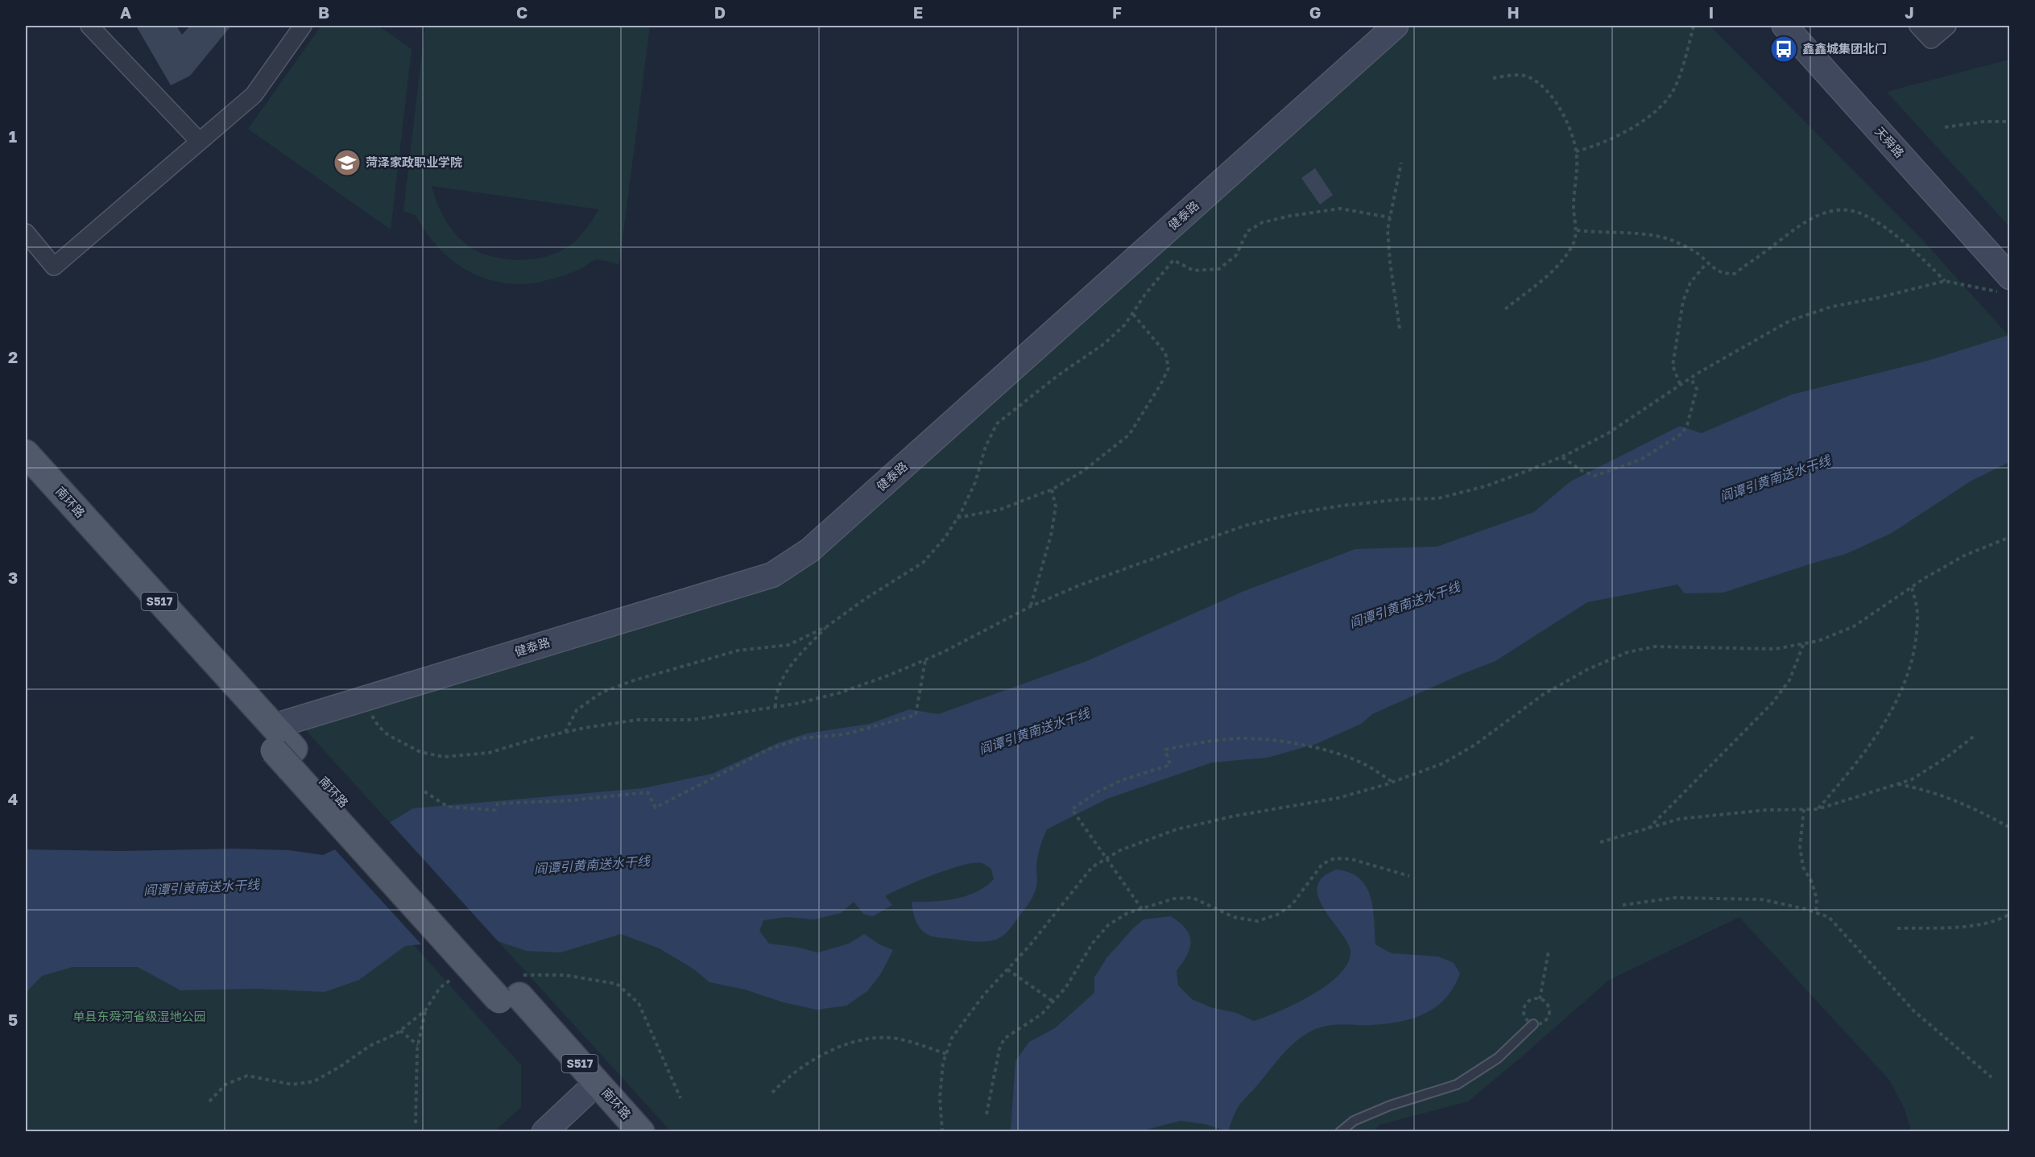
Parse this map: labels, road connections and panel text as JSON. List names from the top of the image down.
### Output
{
  "streets": {
    "main road": ["南环路", "S517"],
    "street": ["天舜路", "健泰路"]
  },
  "crossings": [
    ["健泰路", "南环路"]
  ],
  "water": ["阎谭引黄南送水干线"],
  "parks": ["单县东舜河省级湿地公园"],
  "places": {
    "bus stop": ["鑫鑫城集团北门"],
    "school or university": ["菏泽家政职业学院"]
  },
  "grid": {
    "columns": [
      "A",
      "B",
      "C",
      "D",
      "E",
      "F",
      "G",
      "H",
      "I",
      "J"
    ],
    "rows": [
      "1",
      "2",
      "3",
      "4",
      "5"
    ]
  }
}
